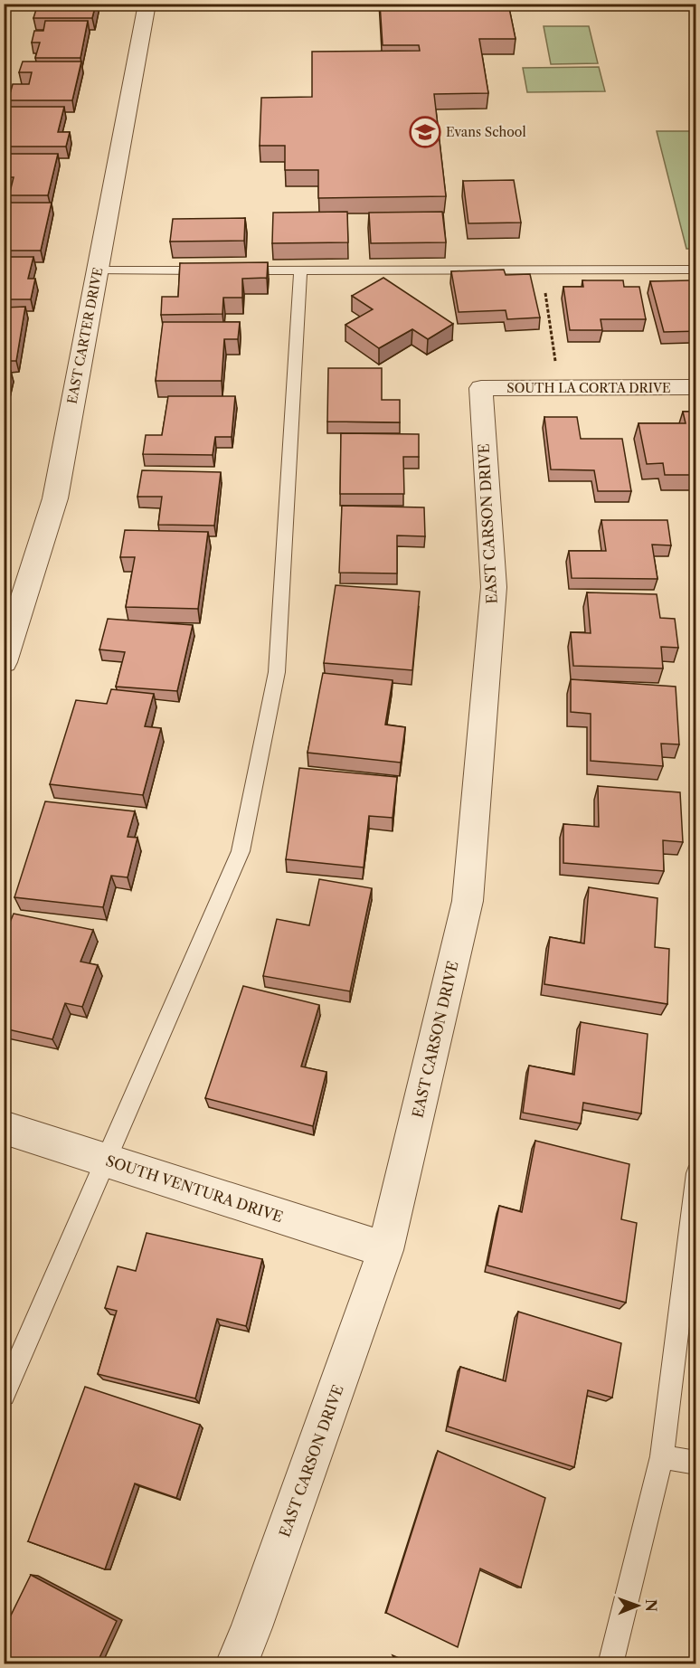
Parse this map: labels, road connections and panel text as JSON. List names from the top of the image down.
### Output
{
  "streets": {
    "street": [
      "EAST CARTER DRIVE",
      "SOUTH LA CORTA DRIVE",
      "EAST CARSON DRIVE",
      "SOUTH VENTURA DRIVE"
    ]
  },
  "crossings": [
    ["SOUTH LA CORTA DRIVE", "EAST CARSON DRIVE"],
    ["EAST CARSON DRIVE", "SOUTH VENTURA DRIVE"]
  ],
  "places": {
    "school or university": ["Evans School"]
  },
  "north": "right"
}
